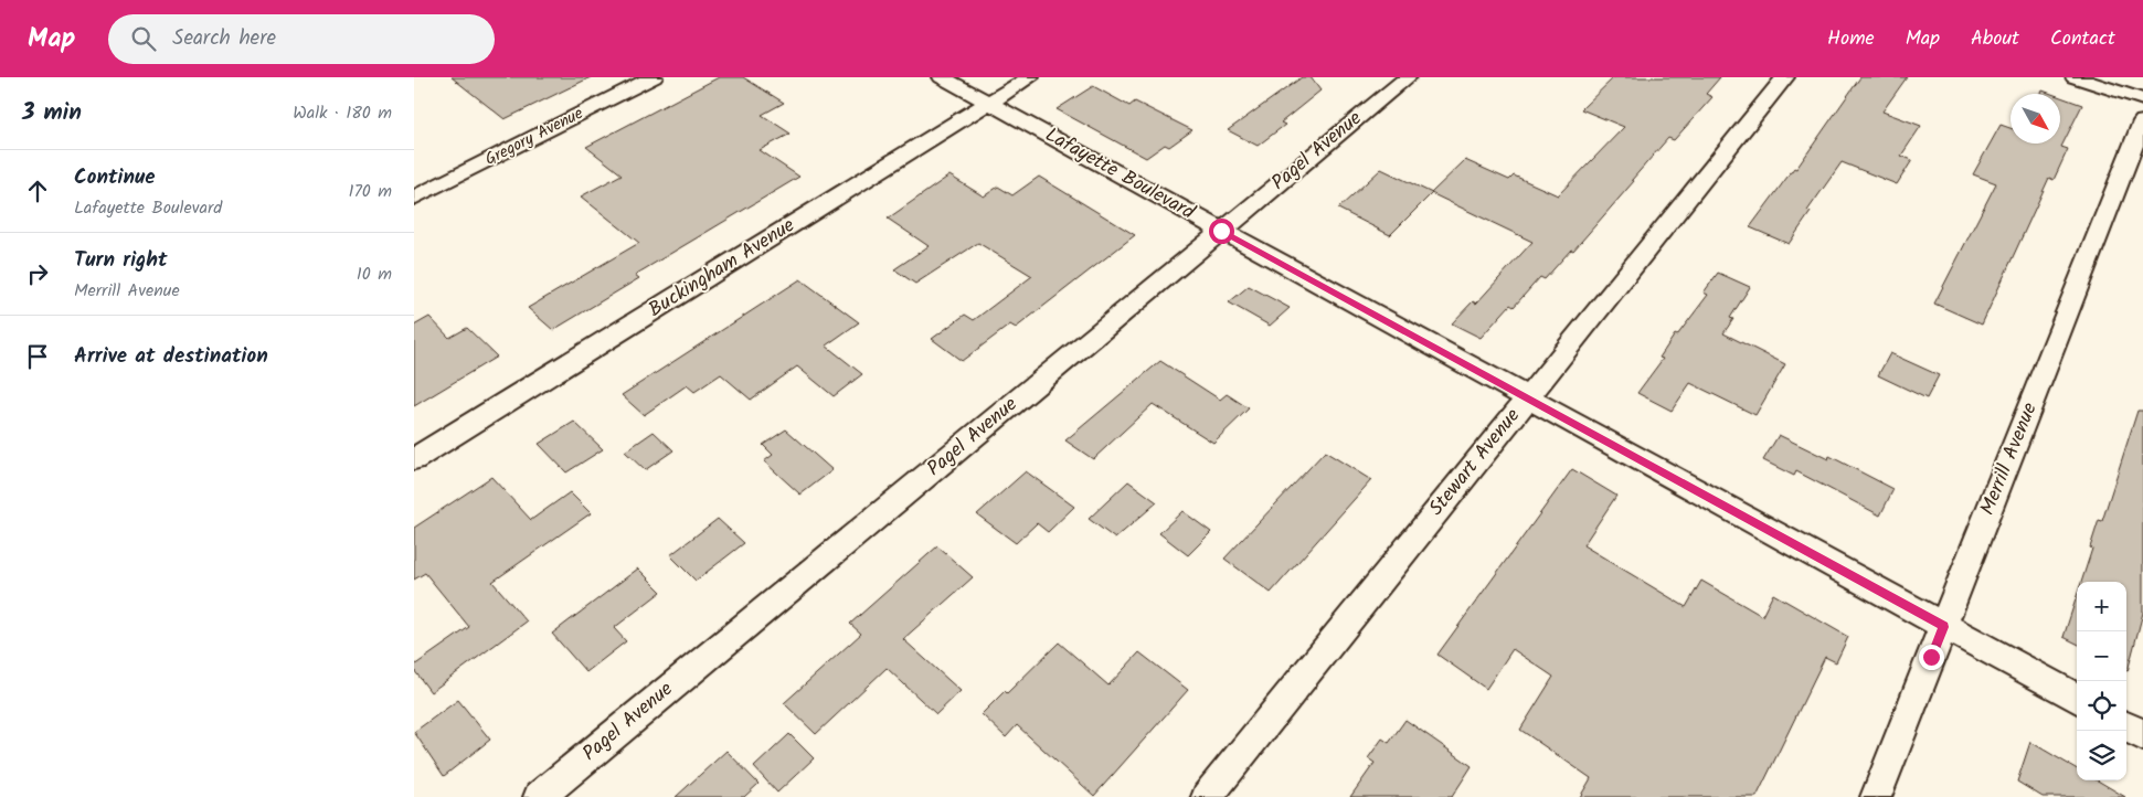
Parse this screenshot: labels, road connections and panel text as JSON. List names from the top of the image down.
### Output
{
  "streets": {
    "street": [
      "Gregory Avenue",
      "Pagel Avenue",
      "Lafayette Boulevard",
      "Buckingham Avenue",
      "Merrill Avenue",
      "Stewart Avenue"
    ]
  },
  "crossings": [
    ["Pagel Avenue", "Lafayette Boulevard"],
    ["Lafayette Boulevard", "Buckingham Avenue"],
    ["Lafayette Boulevard", "Merrill Avenue"],
    ["Lafayette Boulevard", "Stewart Avenue"]
  ],
  "north": "bottom right",
  "page": {
    "header": "Map",
    "search": "Search here",
    "nav": [
      "Home",
      "Map",
      "About",
      "Contact"
    ],
    "heading": ["3 min", "Walk · 180 m"],
    "list": [
      ["Continue", "Lafayette Boulevard", "170 m"],
      ["Turn right", "Merrill Avenue", "10 m"],
      "Arrive at destination"
    ],
    "map_buttons": ["+", "−"]
  }
}
